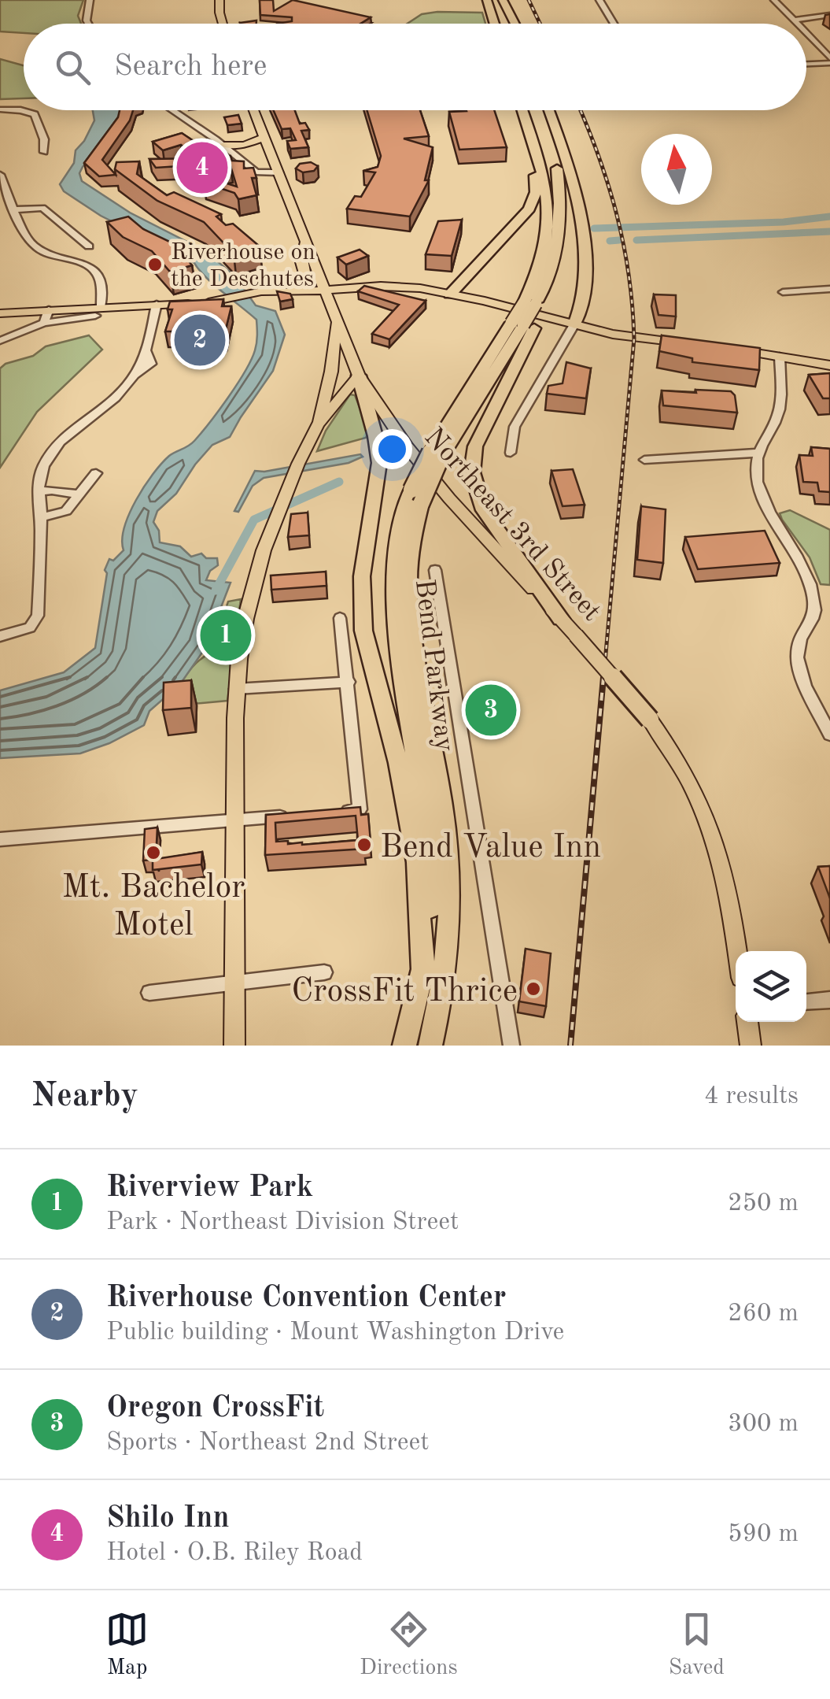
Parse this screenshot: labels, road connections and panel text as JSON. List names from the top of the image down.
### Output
{
  "streets": {
    "highway": ["Bend Parkway"],
    "main road": ["Northeast 3rd Street"]
  },
  "places": [
    "Riverhouse on the Deschutes",
    "Bend Value Inn",
    "Mt. Bachelor Motel",
    "CrossFit Thrice"
  ],
  "north": "top",
  "page": {
    "search": "Search here",
    "pins": [
      "4",
      "2",
      "1",
      "3"
    ],
    "heading": ["Nearby", "4 results"],
    "list": [
      {
        "mark": "1",
        "name": "Riverview Park",
        "note": "Park · Northeast Division Street",
        "value": "250 m"
      },
      {
        "mark": "2",
        "name": "Riverhouse Convention Center",
        "note": "Public building · Mount Washington Drive",
        "value": "260 m"
      },
      {
        "mark": "3",
        "name": "Oregon CrossFit",
        "note": "Sports · Northeast 2nd Street",
        "value": "300 m"
      },
      {
        "mark": "4",
        "name": "Shilo Inn",
        "note": "Hotel · O.B. Riley Road",
        "value": "590 m"
      }
    ],
    "nav": ["Map", "Directions", "Saved"]
  }
}
